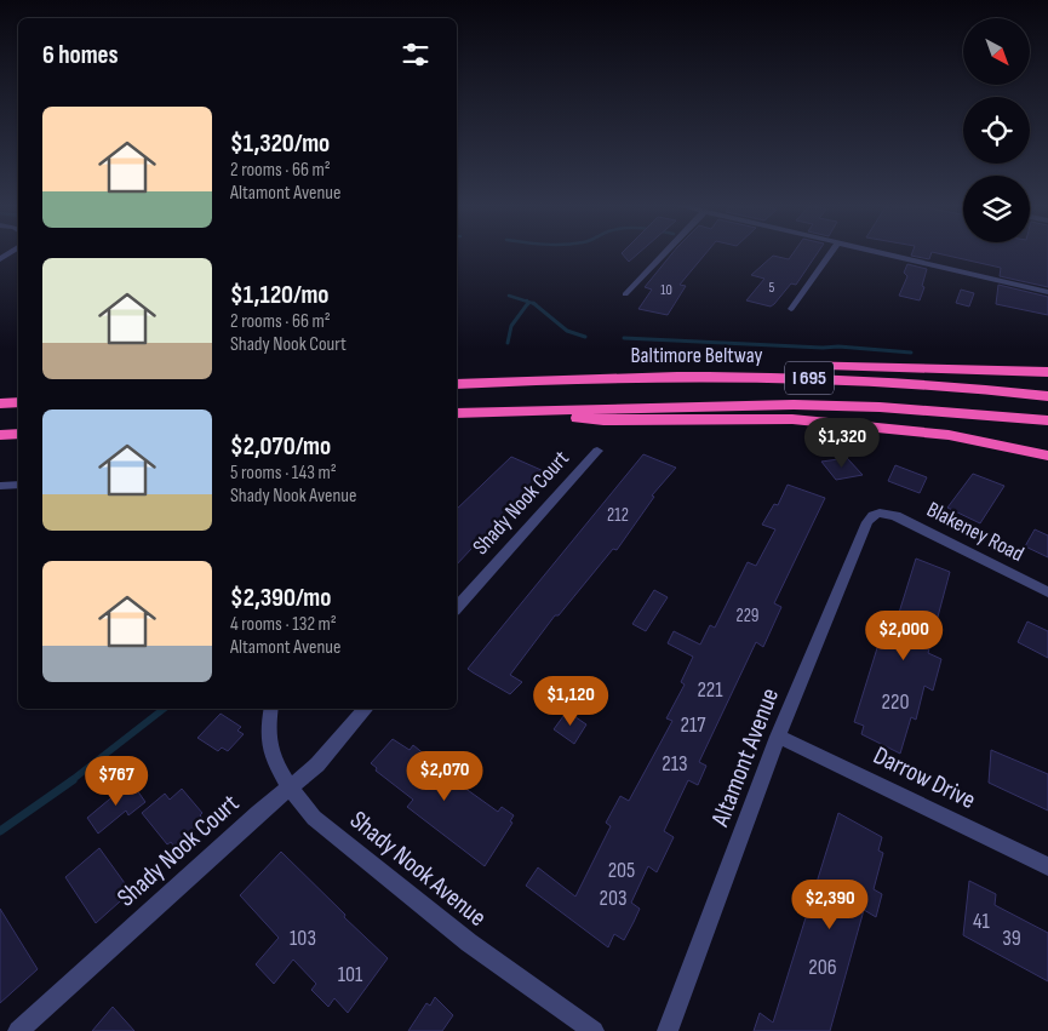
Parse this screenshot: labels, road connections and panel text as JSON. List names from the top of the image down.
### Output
{
  "streets": {
    "highway": ["Baltimore Beltway", "I 695"],
    "street": [
      "Shady Nook Court",
      "Blakeney Road",
      "Altamont Avenue",
      "Darrow Drive",
      "Shady Nook Avenue"
    ]
  },
  "crossings": [
    ["Shady Nook Court", "Shady Nook Avenue"],
    ["Blakeney Road", "Altamont Avenue"],
    ["Altamont Avenue", "Darrow Drive"]
  ],
  "house_numbers": [
    "5",
    "10",
    "212",
    "229",
    "221",
    "220",
    "217",
    "213",
    "205",
    "203",
    "41",
    "103",
    "39",
    "206",
    "101"
  ],
  "north": "bottom right",
  "page": {
    "heading": "6 homes",
    "list": [
      {
        "name": "$1,320/mo",
        "note": "2 rooms · 66 m² · Altamont Avenue"
      },
      {
        "name": "$1,120/mo",
        "note": "2 rooms · 66 m² · Shady Nook Court"
      },
      {
        "name": "$2,070/mo",
        "note": "5 rooms · 143 m² · Shady Nook Avenue"
      },
      {
        "name": "$2,390/mo",
        "note": "4 rooms · 132 m² · Altamont Avenue"
      }
    ],
    "price": [
      "$1,320",
      "$2,000",
      "$1,120",
      "$2,070",
      "$767",
      "$2,390"
    ]
  }
}
